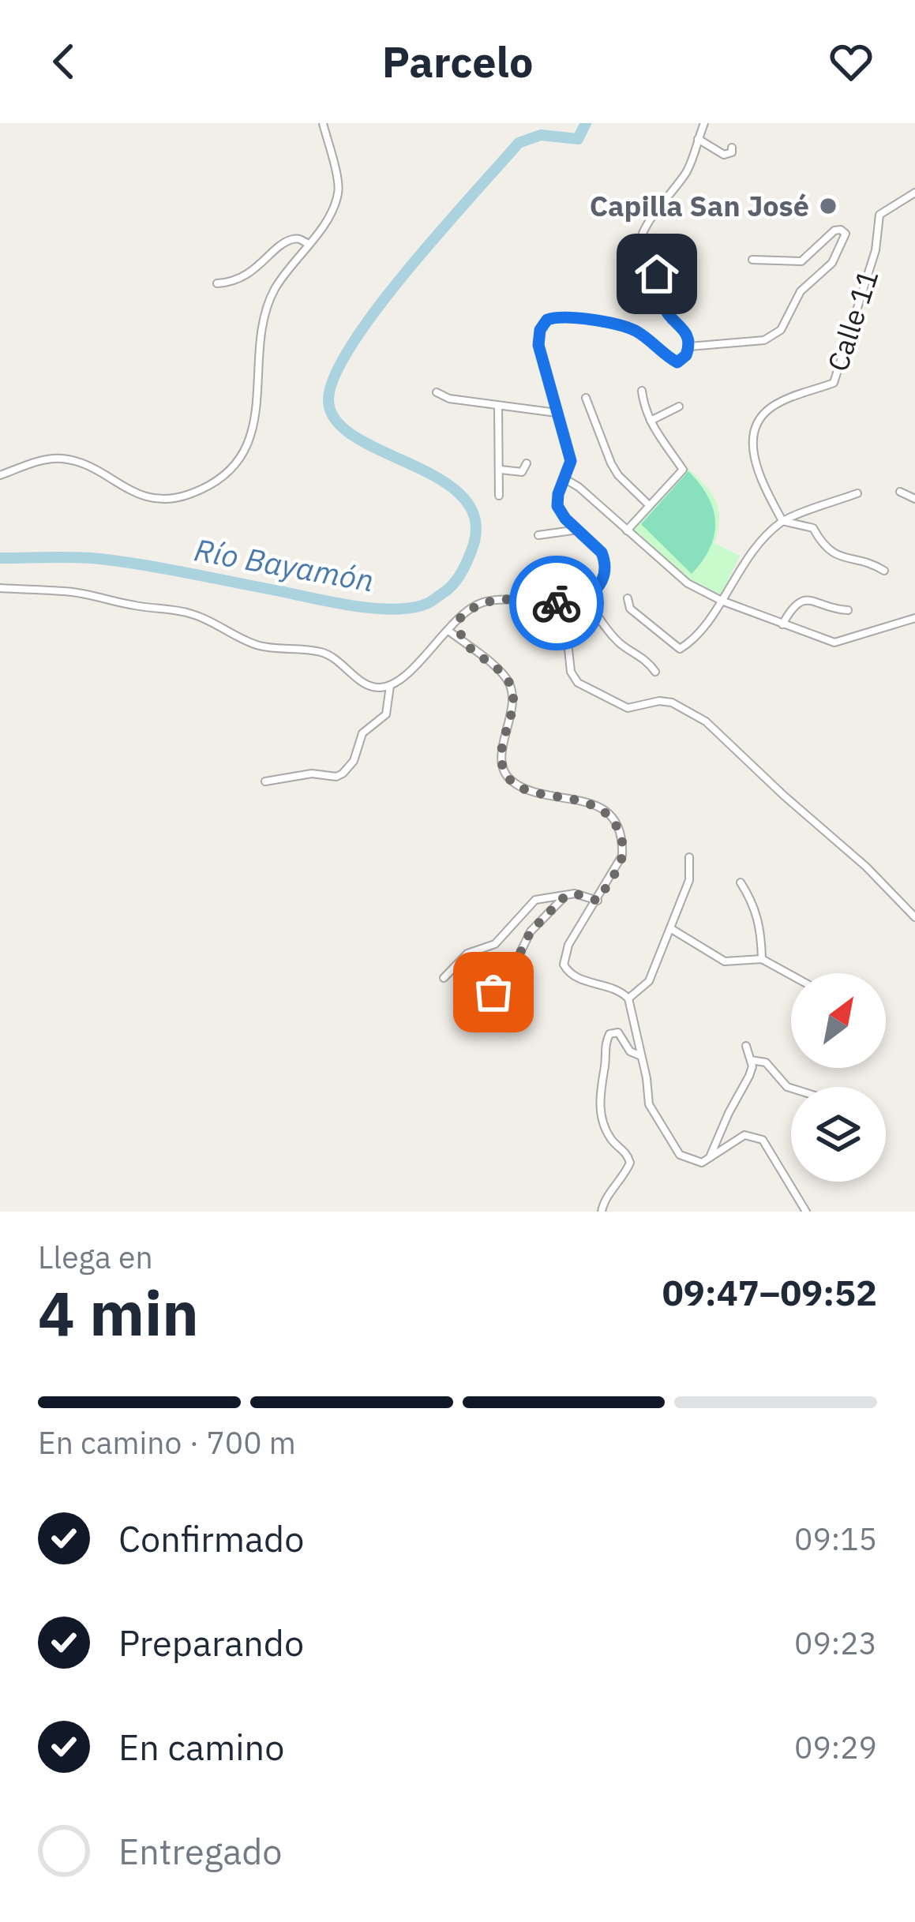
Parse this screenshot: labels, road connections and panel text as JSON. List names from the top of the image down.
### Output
{
  "streets": {
    "street": ["Calle 11"]
  },
  "water": ["Río Bayamón"],
  "places": ["Capilla San José"],
  "north": "top right",
  "page": {
    "header": "Parcelo",
    "heading": ["4 min", "Llega en", "09:47–09:52"],
    "bar": "En camino · 700 m",
    "list": [
      ["Confirmado", "09:15"],
      ["Preparando", "09:23"],
      ["En camino", "09:29"],
      "Entregado"
    ]
  }
}
